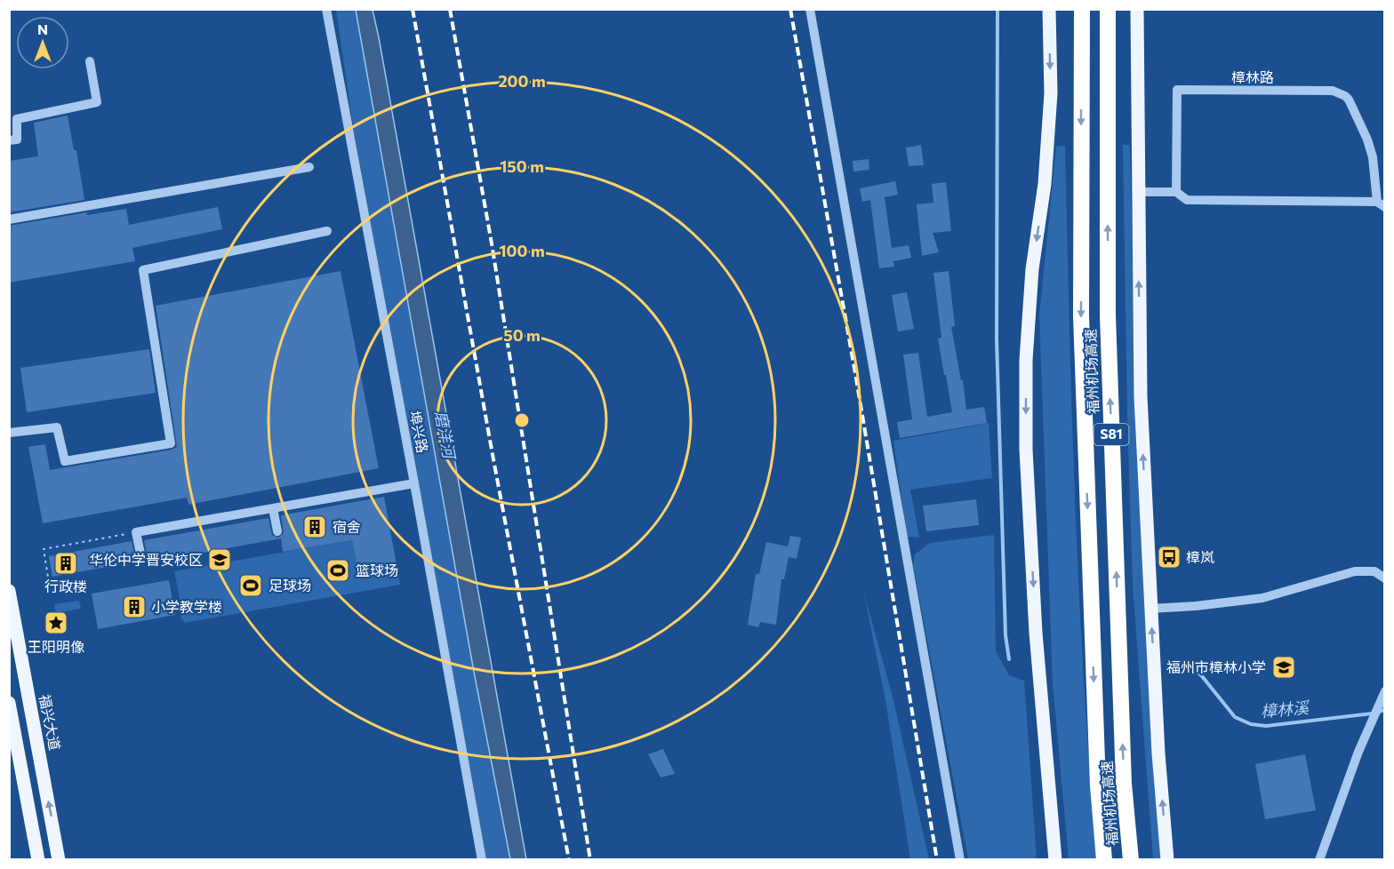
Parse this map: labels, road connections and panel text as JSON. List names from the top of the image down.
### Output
{
  "streets": {
    "highway": ["福州机场高速", "S81"],
    "main road": ["福兴大道"],
    "street": ["樟林路", "埠兴路"]
  },
  "water": ["磨洋河", "樟林溪"],
  "places": {
    "building": ["宿舍", "行政楼", "小学教学楼"],
    "bus stop": ["樟岚"],
    "school or university": ["华伦中学晋安校区", "福州市樟林小学"],
    "sports": ["篮球场", "足球场"],
    "place": ["王阳明像"]
  },
  "north": "top",
  "rings": [
    "200 m",
    "150 m",
    "100 m",
    "50 m"
  ]
}
